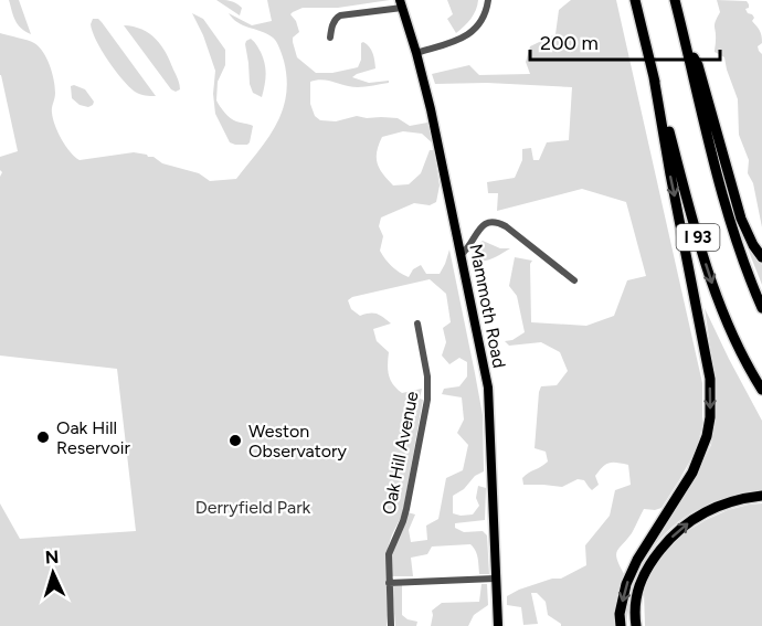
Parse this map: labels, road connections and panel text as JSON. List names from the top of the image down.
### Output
{
  "streets": {
    "highway": ["I 93"],
    "main road": ["Mammoth Road"],
    "street": ["Oak Hill Avenue"]
  },
  "parks": ["Derryfield Park"],
  "places": ["Oak Hill Reservoir", "Weston Observatory"],
  "scale_bar": "200 m",
  "north": "top"
}
